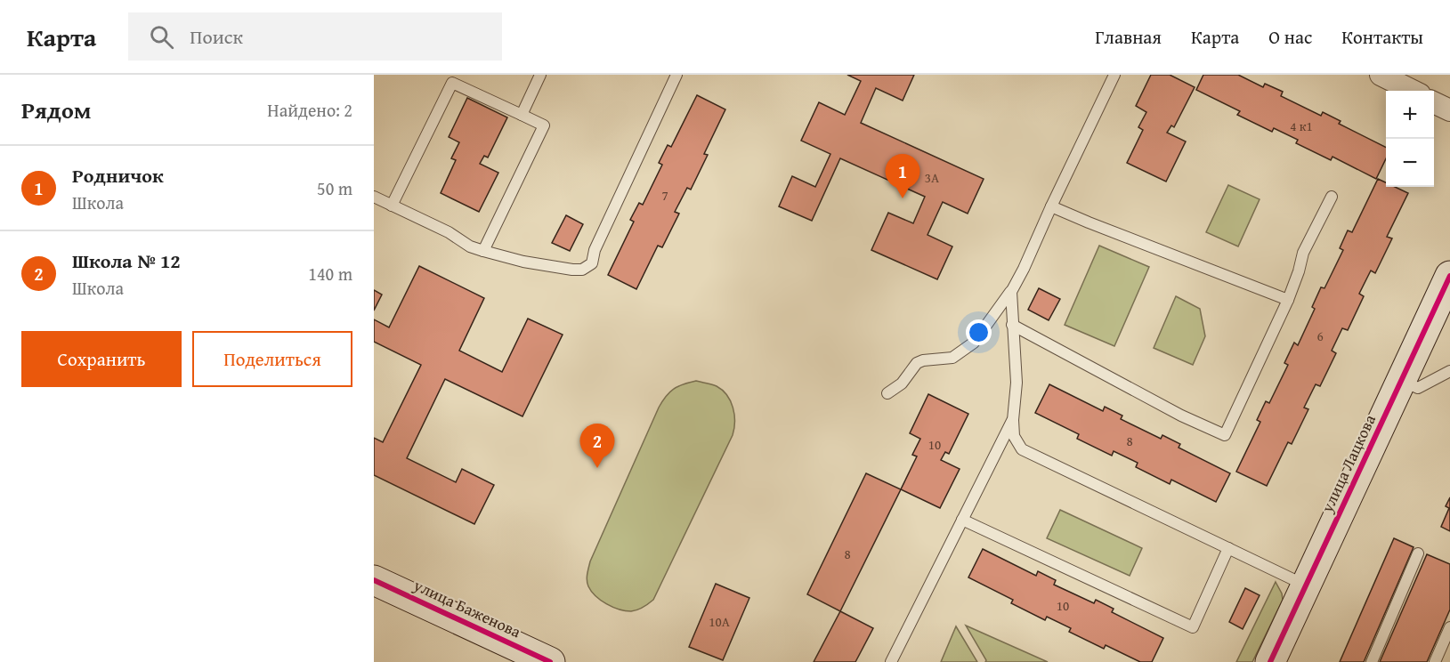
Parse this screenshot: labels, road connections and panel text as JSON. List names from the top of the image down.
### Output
{
  "streets": {
    "street": ["улица Лацкова", "улица Баженова"]
  },
  "house_numbers": [
    "4 к1",
    "3А",
    "7",
    "6",
    "8",
    "10",
    "8",
    "10",
    "10А"
  ],
  "page": {
    "header": "Карта",
    "search": "Поиск",
    "nav": [
      "Главная",
      "Карта",
      "О нас",
      "Контакты"
    ],
    "heading": ["Рядом", "Найдено: 2"],
    "map_buttons": ["+", "−"],
    "list": [
      {
        "mark": "1",
        "name": "Родничок",
        "note": "Школа",
        "value": "50 m"
      },
      {
        "mark": "2",
        "name": "Школа № 12",
        "note": "Школа",
        "value": "140 m"
      }
    ],
    "pins": ["1", "2"],
    "buttons": ["Сохранить", "Поделиться"]
  }
}
